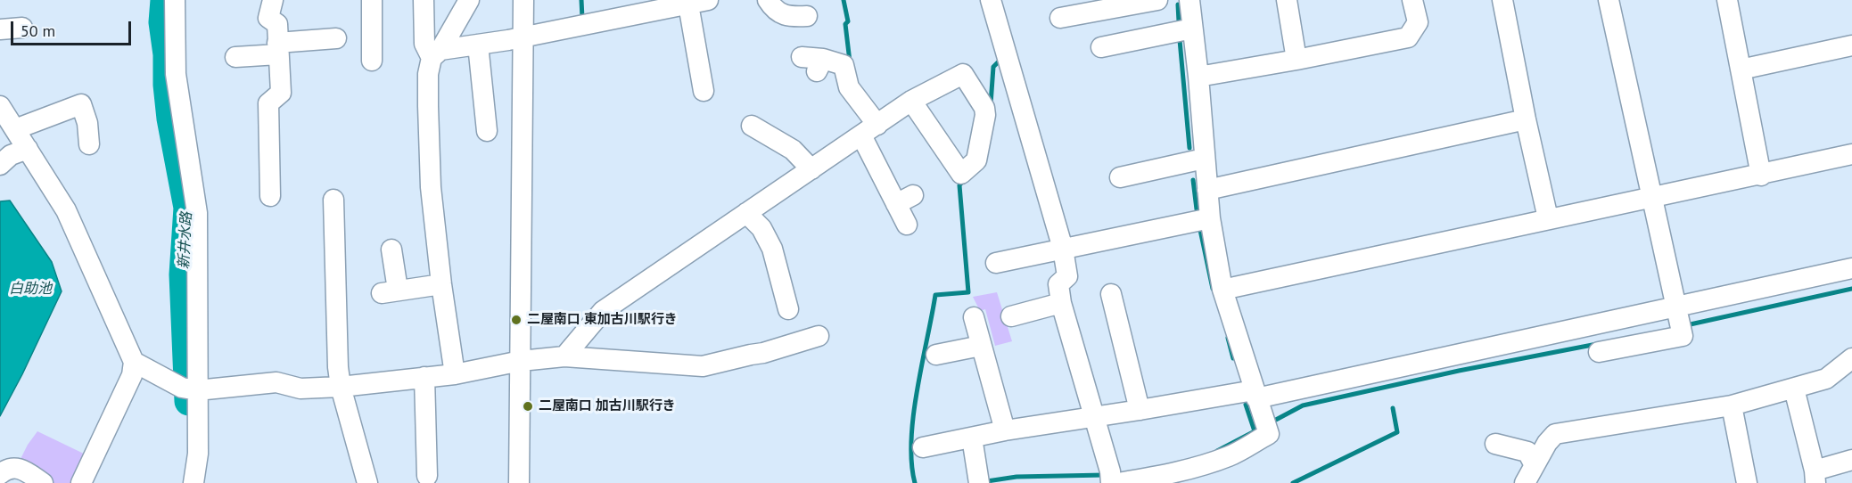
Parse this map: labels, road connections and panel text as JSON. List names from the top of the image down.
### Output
{
  "water": ["新井水路", "白助池"],
  "places": ["二屋南口 東加古川駅行き", "二屋南口 加古川駅行き"],
  "scale_bar": "50 m"
}
